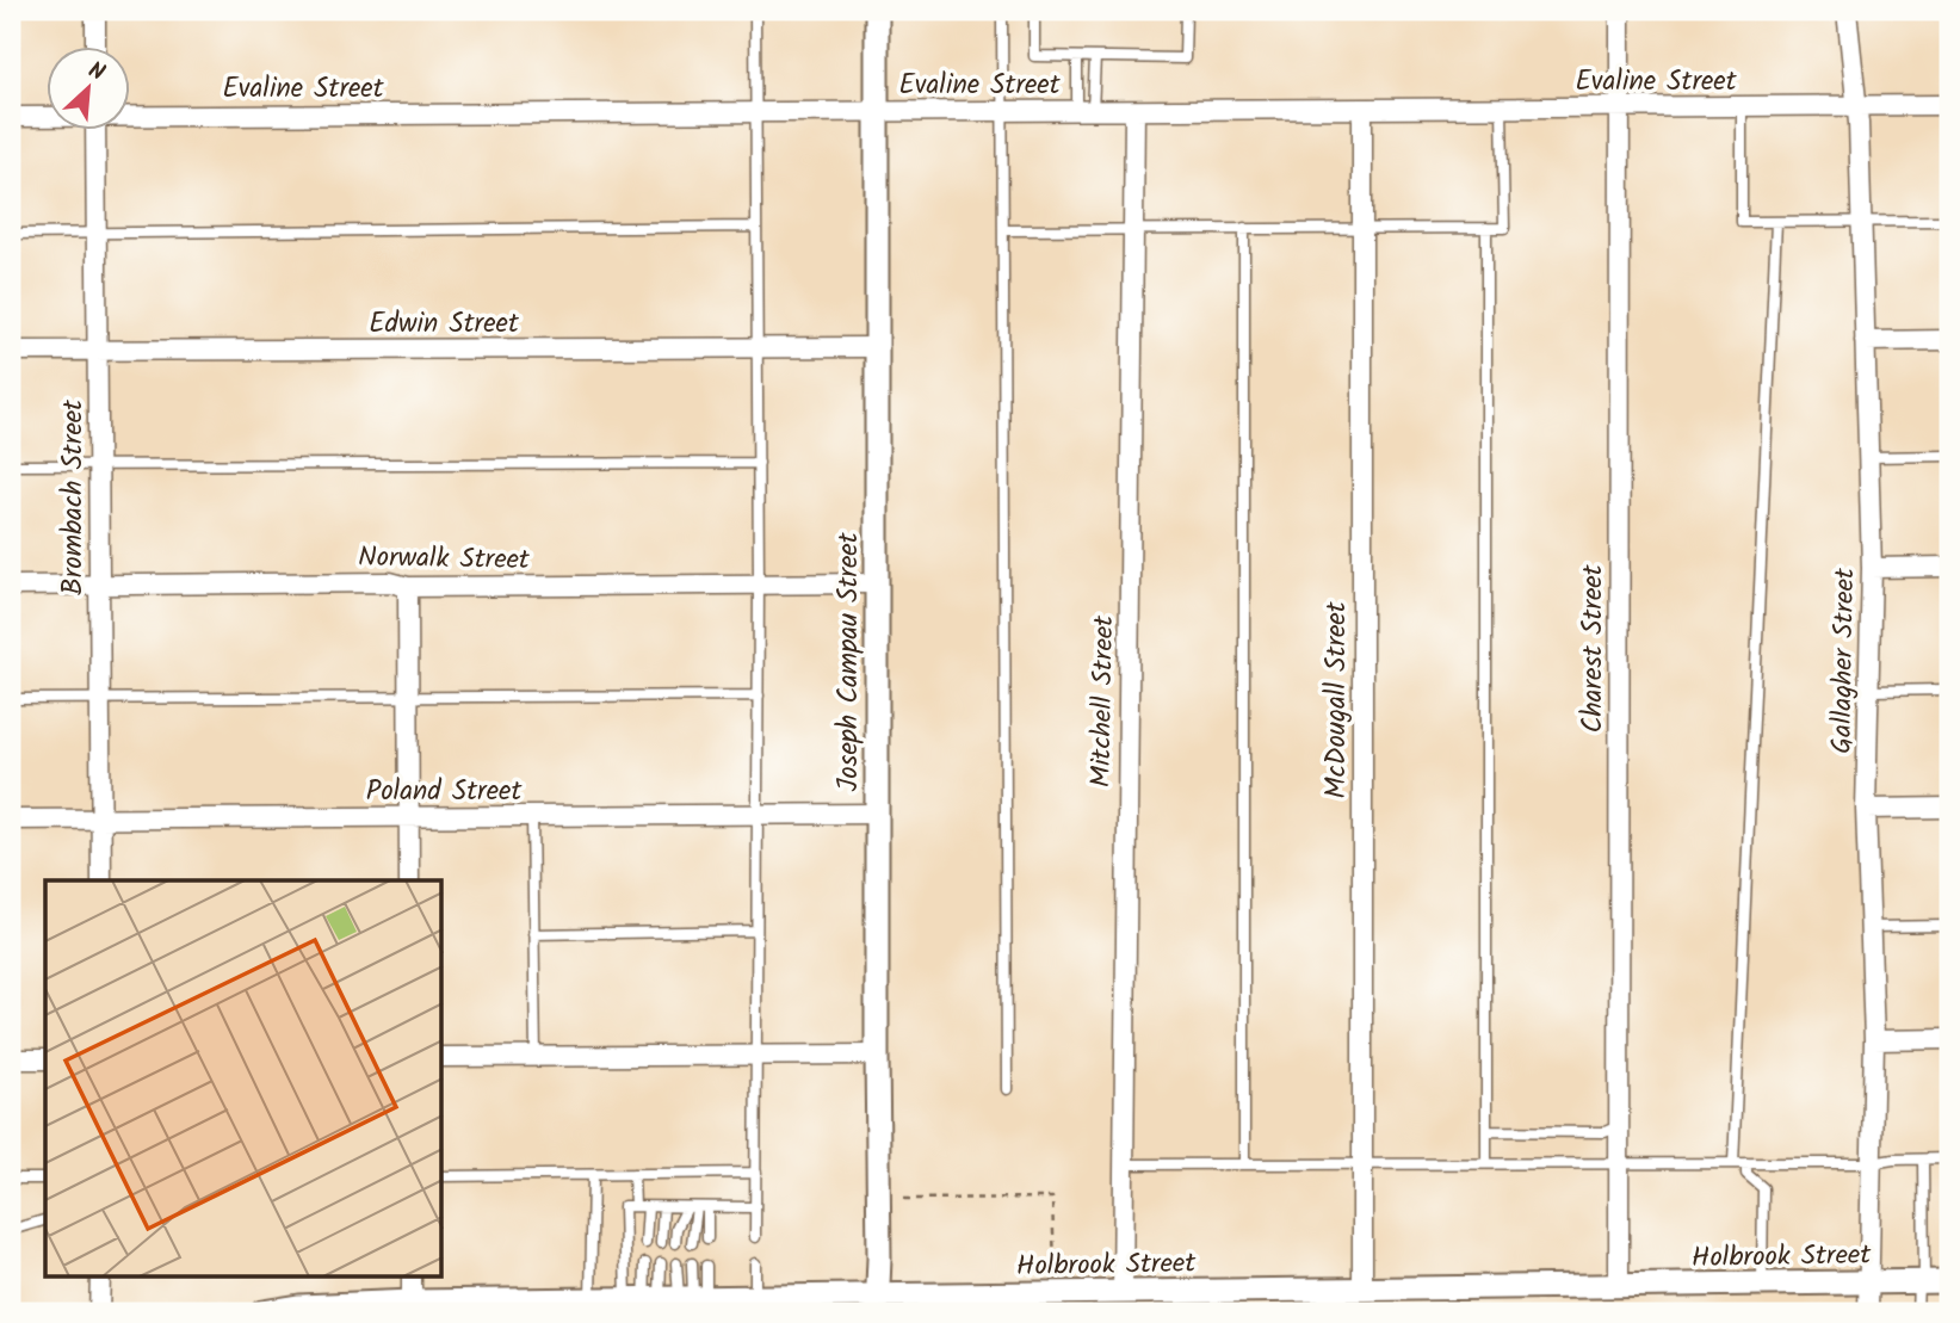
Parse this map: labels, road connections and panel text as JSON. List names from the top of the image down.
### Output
{
  "streets": {
    "street": [
      "Evaline Street",
      "Edwin Street",
      "Brombach Street",
      "Norwalk Street",
      "Charest Street",
      "Gallagher Street",
      "Joseph Campau Street",
      "McDougall Street",
      "Mitchell Street",
      "Poland Street",
      "Holbrook Street"
    ]
  },
  "crossings": [
    ["Evaline Street", "Charest Street"],
    ["Evaline Street", "Gallagher Street"],
    ["Evaline Street", "Joseph Campau Street"],
    ["Evaline Street", "McDougall Street"],
    ["Evaline Street", "Mitchell Street"],
    ["Edwin Street", "Brombach Street"],
    ["Edwin Street", "Joseph Campau Street"],
    ["Brombach Street", "Norwalk Street"],
    ["Brombach Street", "Poland Street"],
    ["Norwalk Street", "Joseph Campau Street"],
    ["Charest Street", "Holbrook Street"],
    ["Gallagher Street", "Holbrook Street"],
    ["Joseph Campau Street", "Poland Street"],
    ["Joseph Campau Street", "Holbrook Street"],
    ["McDougall Street", "Holbrook Street"],
    ["Mitchell Street", "Holbrook Street"]
  ],
  "north": "top right"
}
